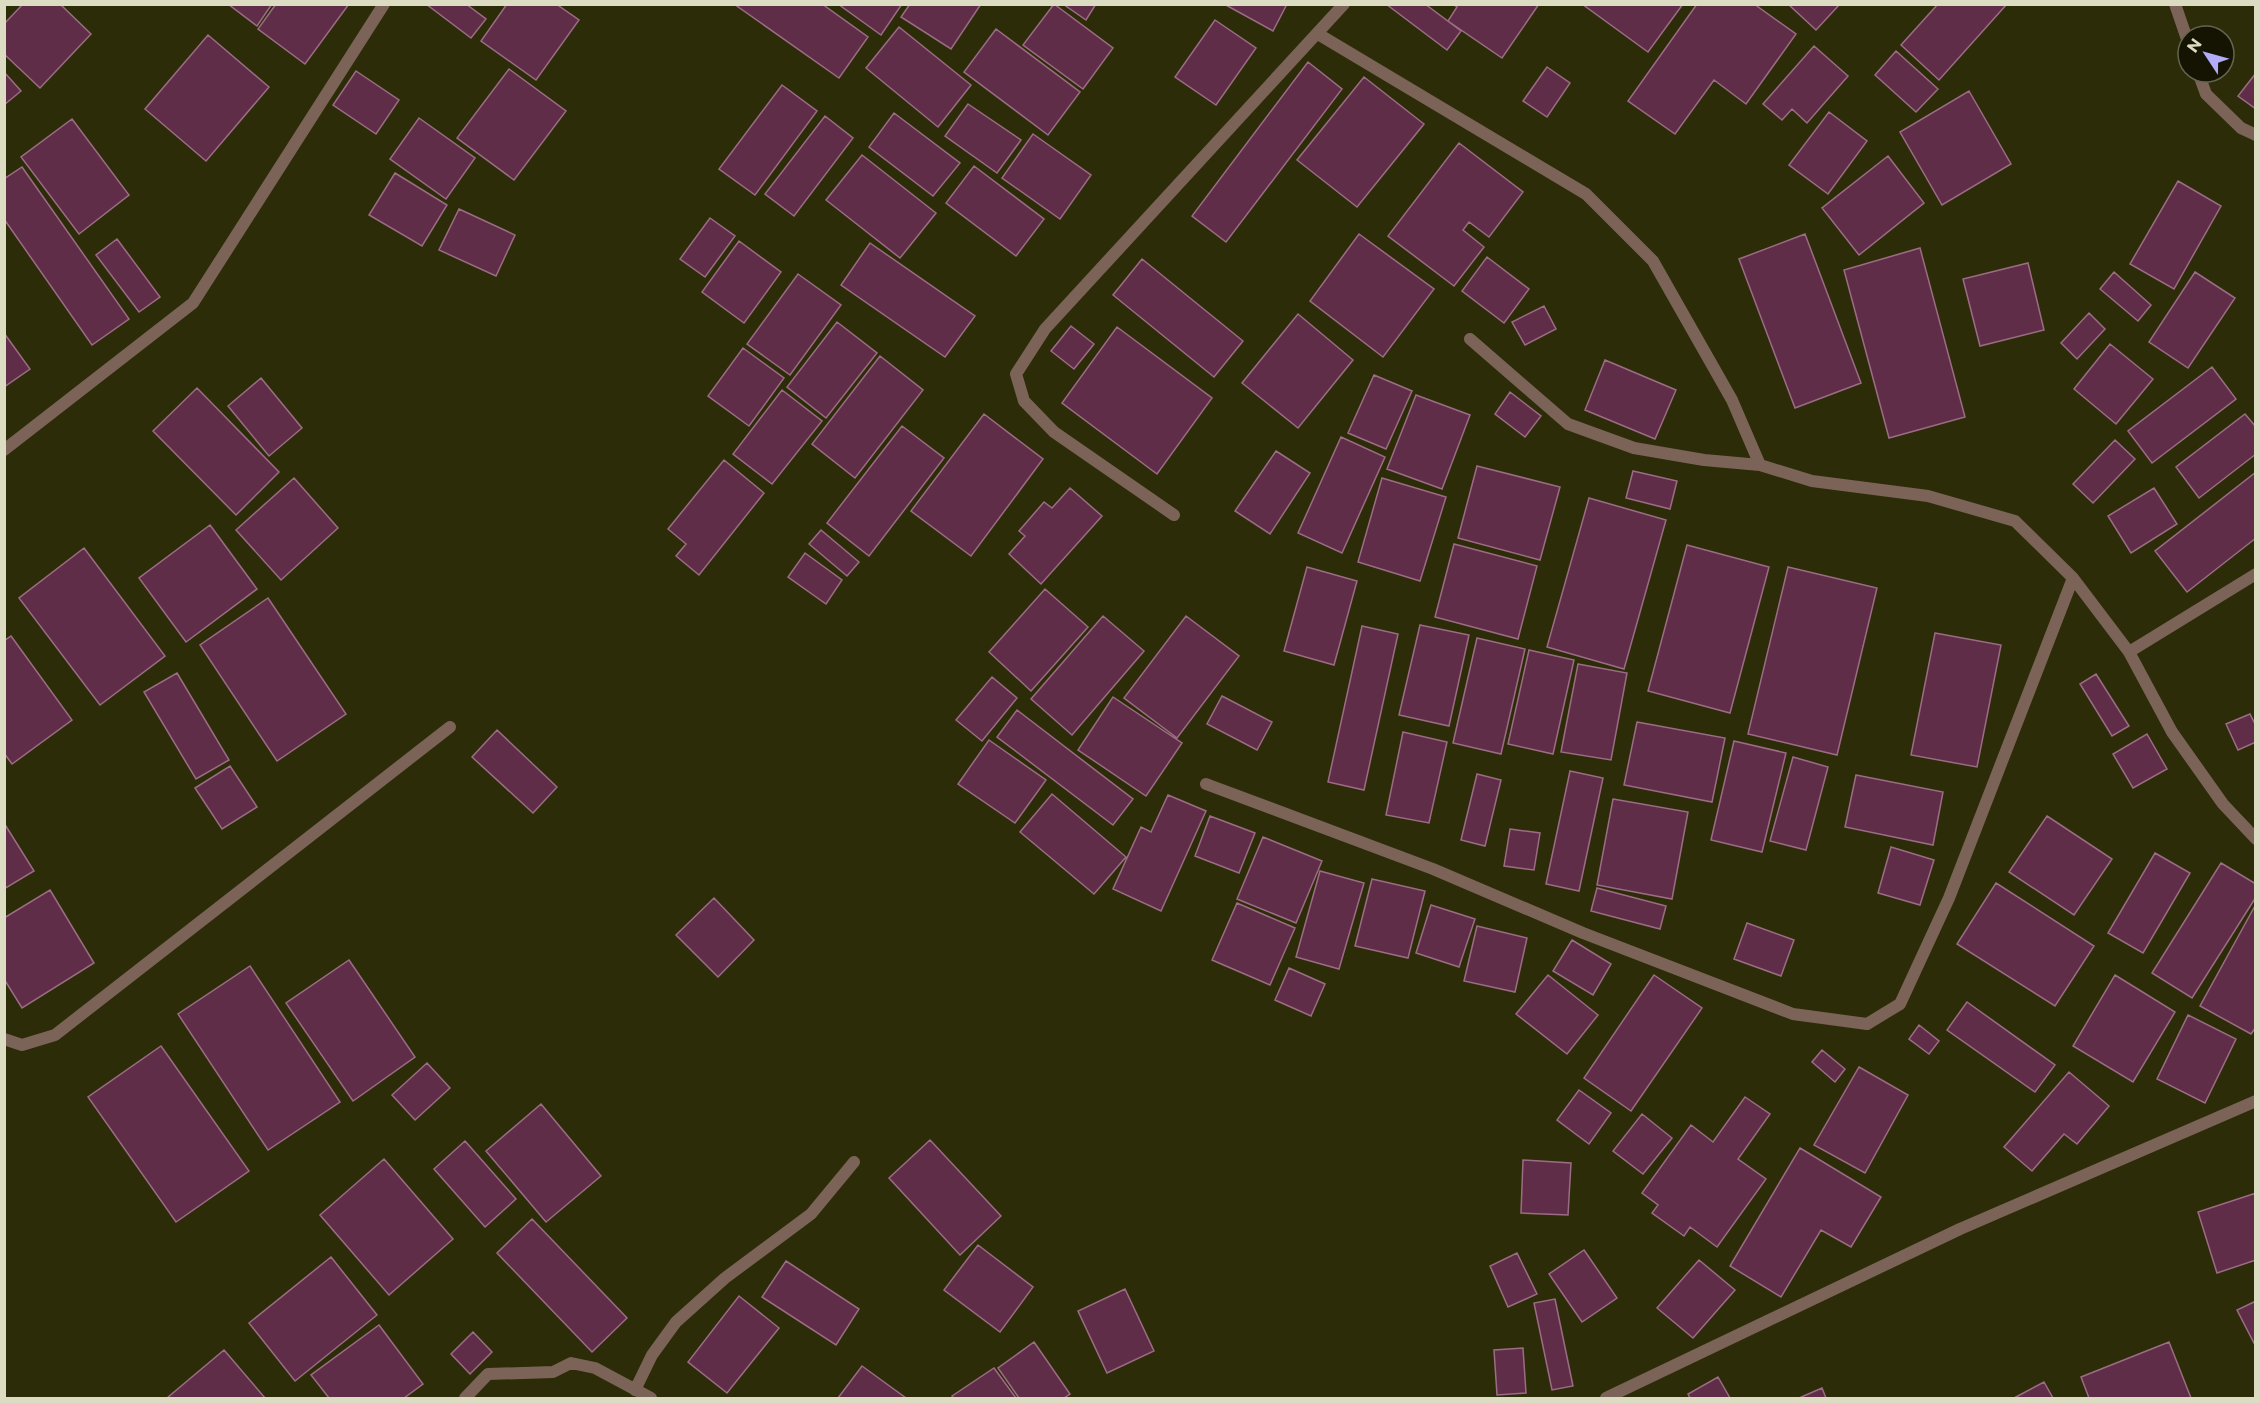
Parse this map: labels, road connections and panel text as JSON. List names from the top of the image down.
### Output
{
  "north": "top left"
}
